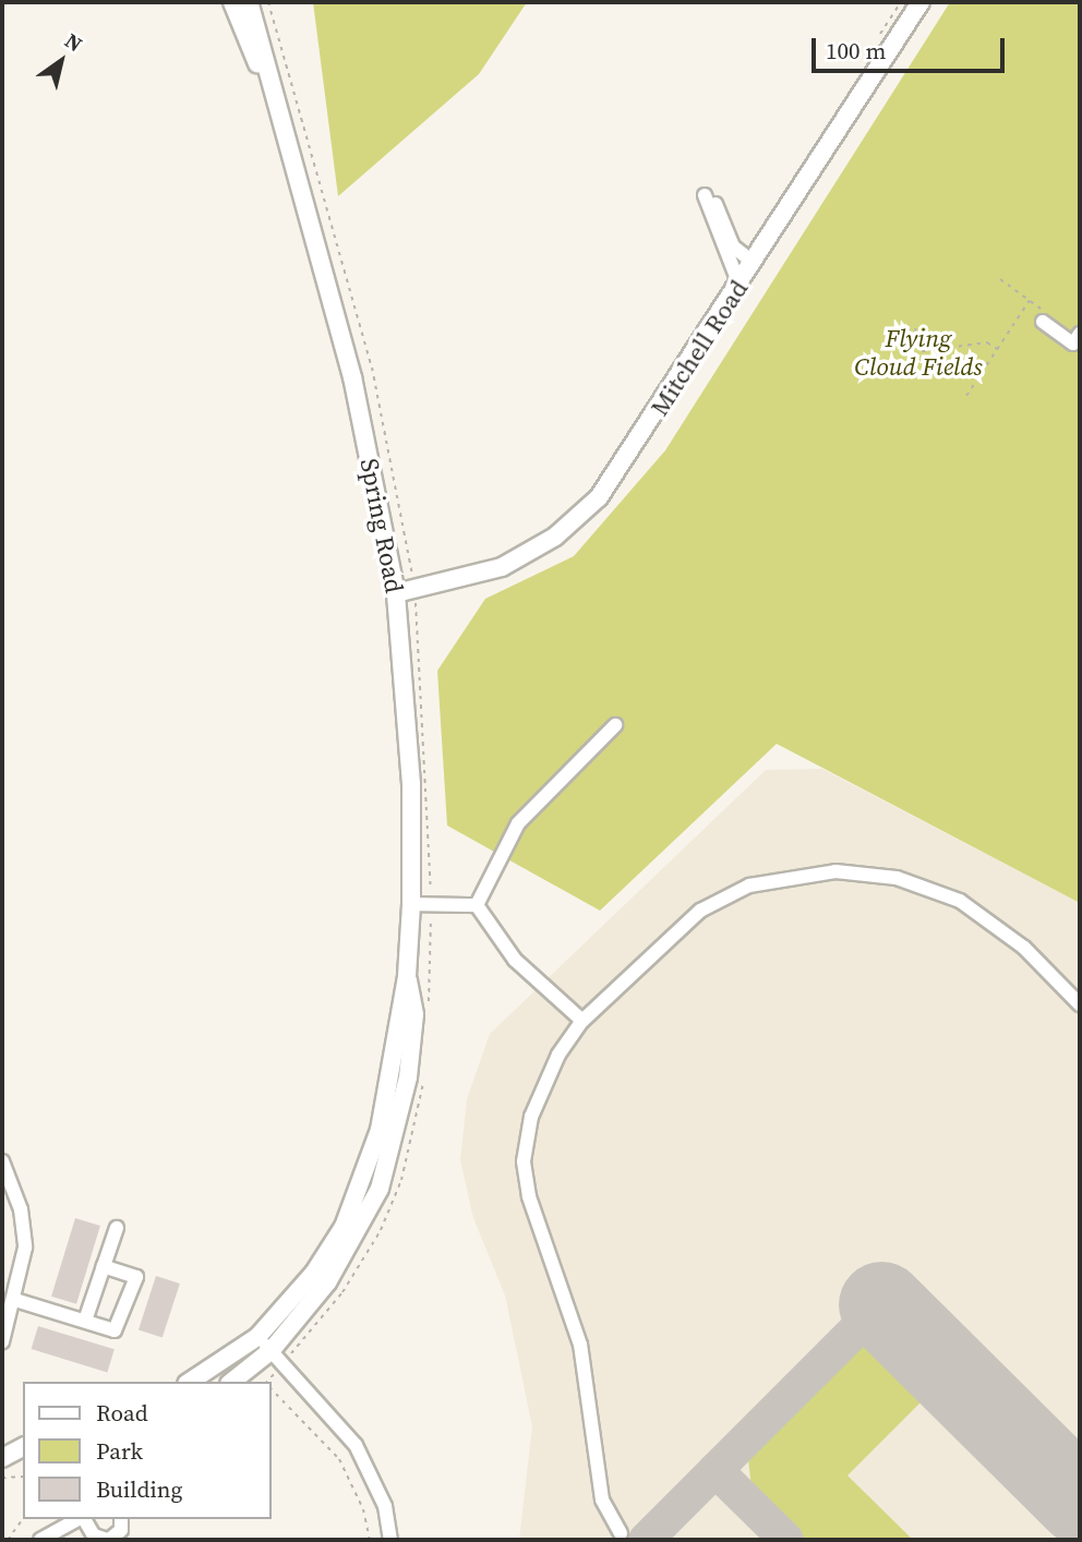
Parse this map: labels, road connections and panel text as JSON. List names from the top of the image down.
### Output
{
  "streets": {
    "main road": ["Mitchell Road", "Spring Road"]
  },
  "crossings": [
    ["Mitchell Road", "Spring Road"]
  ],
  "parks": ["Flying Cloud Fields"],
  "legend": ["Road", "Park", "Building"],
  "scale_bar": "100 m",
  "north": "top right"
}
